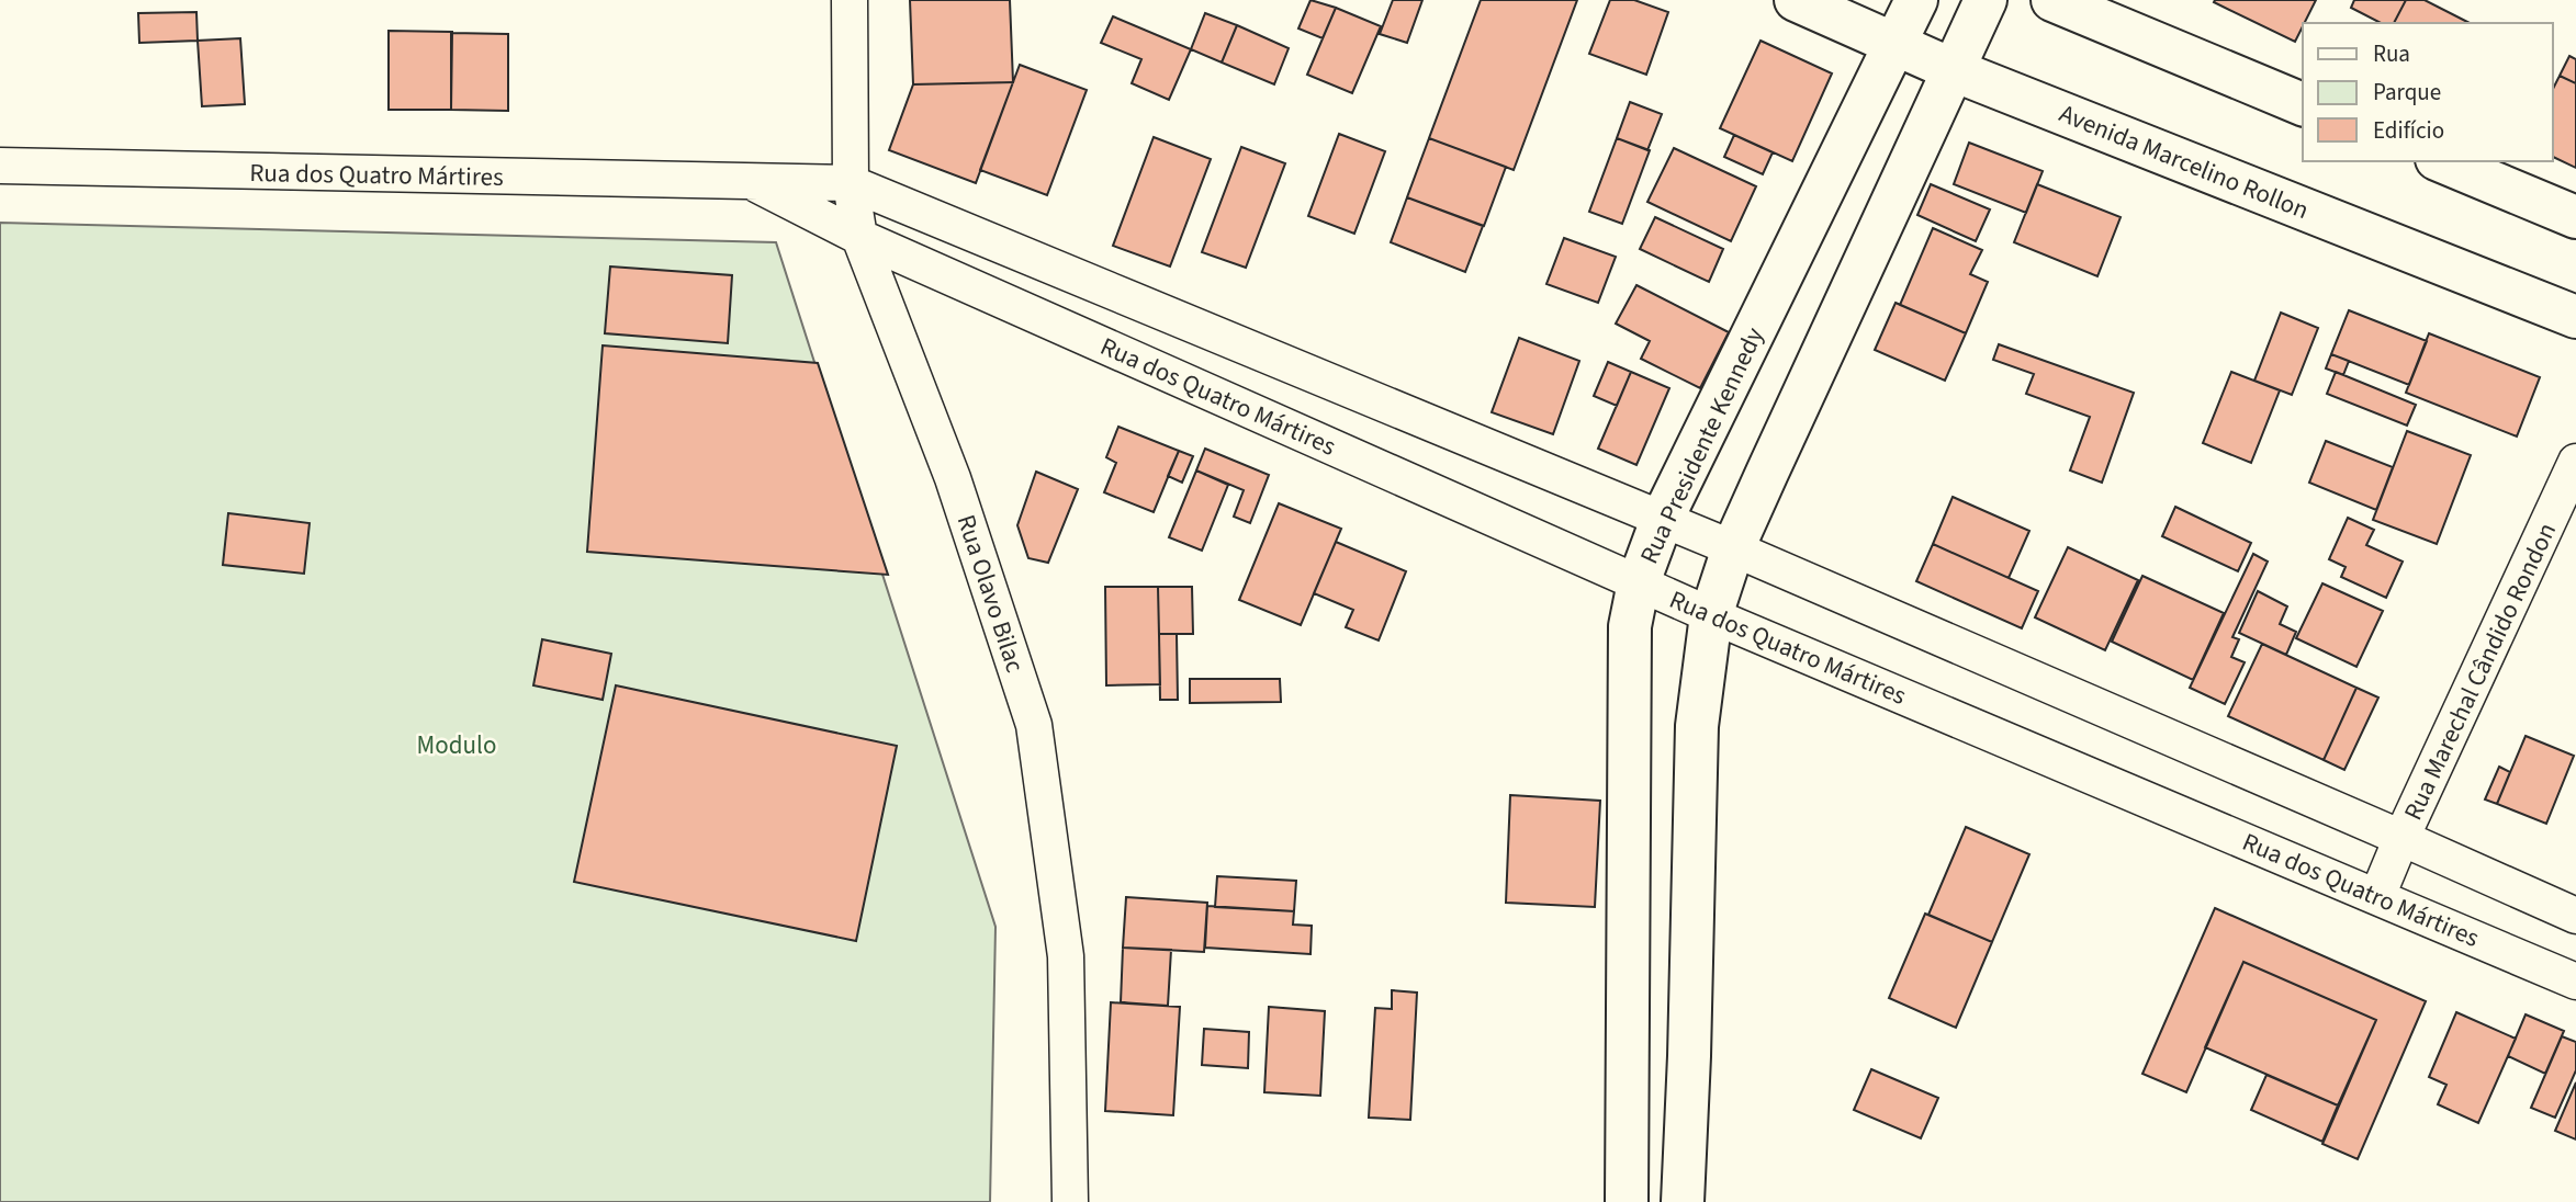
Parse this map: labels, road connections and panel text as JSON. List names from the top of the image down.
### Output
{
  "streets": {
    "street": [
      "Avenida Marcelino Rollon",
      "Rua dos Quatro Mártires",
      "Rua Presidente Kennedy",
      "Rua Olavo Bilac",
      "Rua Marechal Cândido Rondon"
    ]
  },
  "crossings": [
    ["Avenida Marcelino Rollon", "Rua Presidente Kennedy"],
    ["Rua dos Quatro Mártires", "Rua Presidente Kennedy"],
    ["Rua dos Quatro Mártires", "Rua Olavo Bilac"],
    ["Rua dos Quatro Mártires", "Rua Marechal Cândido Rondon"]
  ],
  "parks": ["Modulo"],
  "legend": ["Rua", "Parque", "Edifício"]
}
